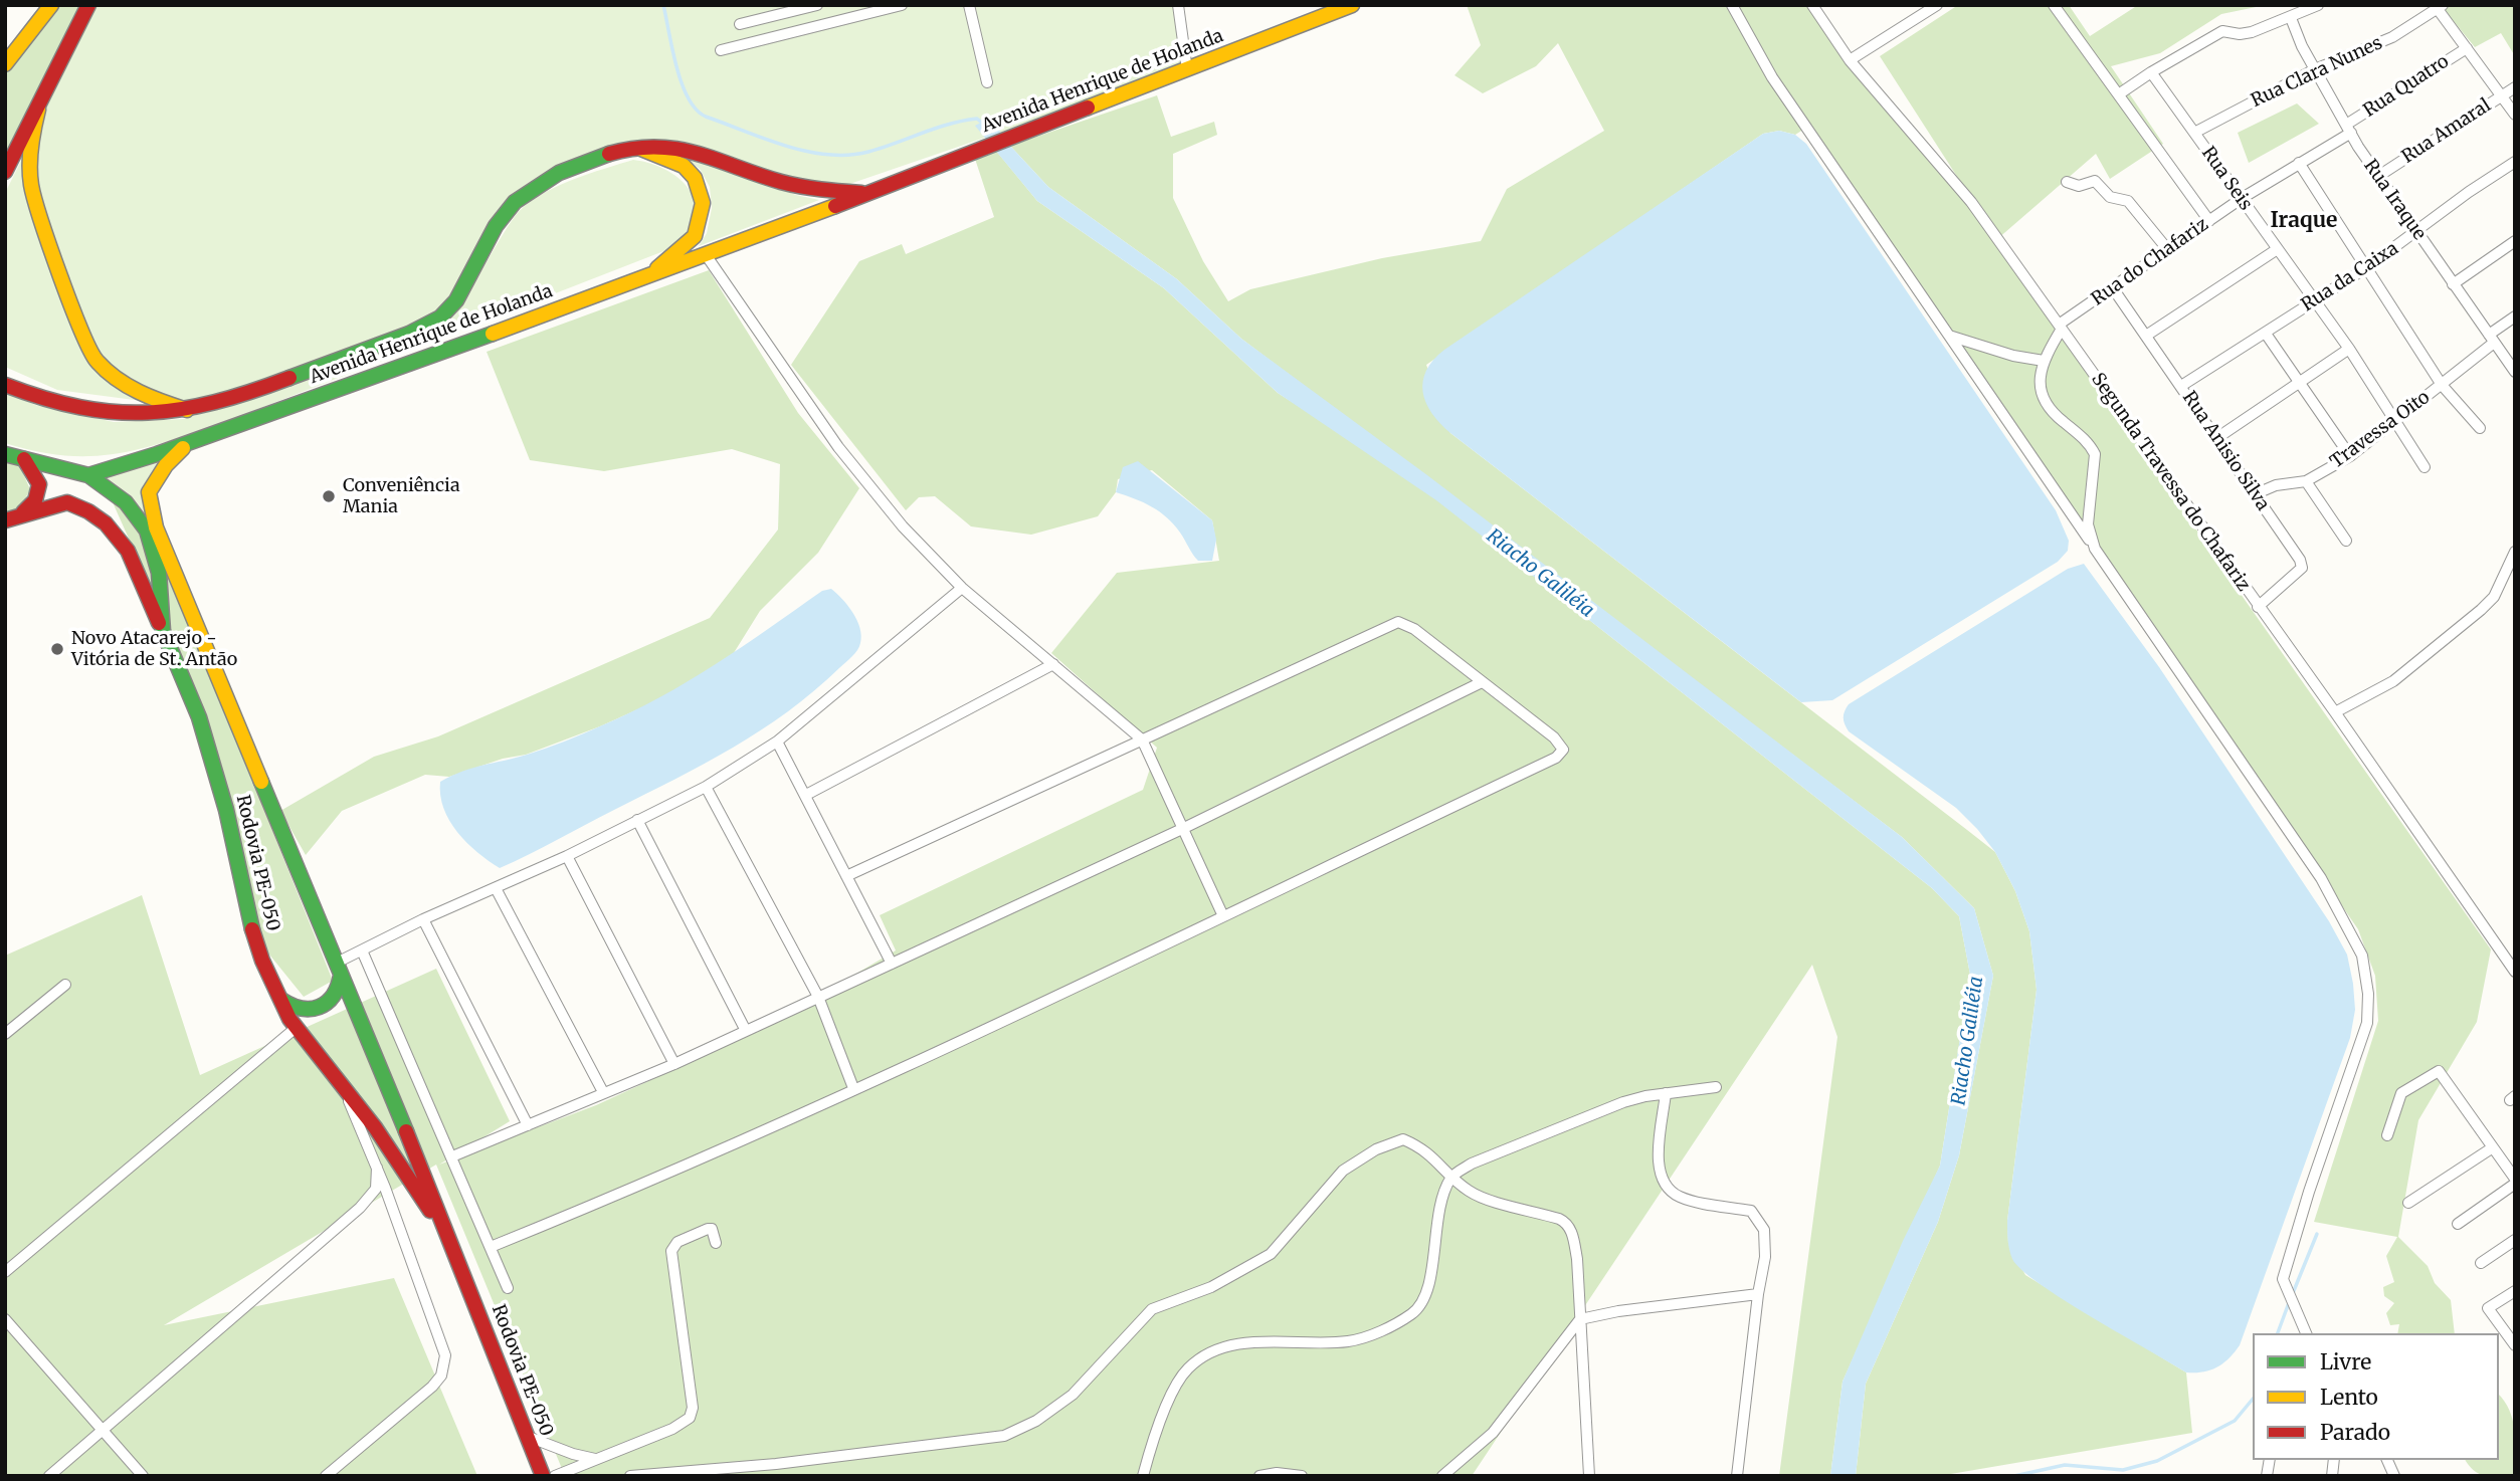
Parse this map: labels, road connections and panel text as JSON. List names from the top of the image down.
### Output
{
  "streets": {
    "main road": ["Avenida Henrique de Holanda", "Rodovia PE-050"],
    "street": [
      "Rua Clara Nunes",
      "Rua Quatro",
      "Rua Amaral",
      "Rua Seis",
      "Rua Iraque",
      "Rua do Chafariz",
      "Rua da Caixa",
      "Travessa Oito",
      "Rua Anisio Silva",
      "Segunda Travessa do Chafariz"
    ]
  },
  "crossings": [
    ["Rua Clara Nunes", "Rua Seis"],
    ["Rua Clara Nunes", "Rua Iraque"],
    ["Avenida Henrique de Holanda", "Rodovia PE-050"],
    ["Rua Quatro", "Rua Seis"],
    ["Rua Quatro", "Rua Iraque"],
    ["Rua Quatro", "Rua do Chafariz"],
    ["Rua Amaral", "Rua Iraque"],
    ["Rua Seis", "Rua do Chafariz"],
    ["Rua Seis", "Rua da Caixa"],
    ["Rua Seis", "Travessa Oito"],
    ["Rua Iraque", "Rua da Caixa"],
    ["Rua Iraque", "Travessa Oito"],
    ["Rua do Chafariz", "Rua Anisio Silva"],
    ["Rua do Chafariz", "Segunda Travessa do Chafariz"],
    ["Rua da Caixa", "Rua Anisio Silva"],
    ["Travessa Oito", "Rua Anisio Silva"],
    ["Rua Anisio Silva", "Segunda Travessa do Chafariz"]
  ],
  "districts": ["Iraque"],
  "water": ["Riacho Galiléia"],
  "places": ["Conveniência Mania", "Novo Atacarejo - Vitória de St. Antão"],
  "legend": ["Livre", "Lento", "Parado"]
}
